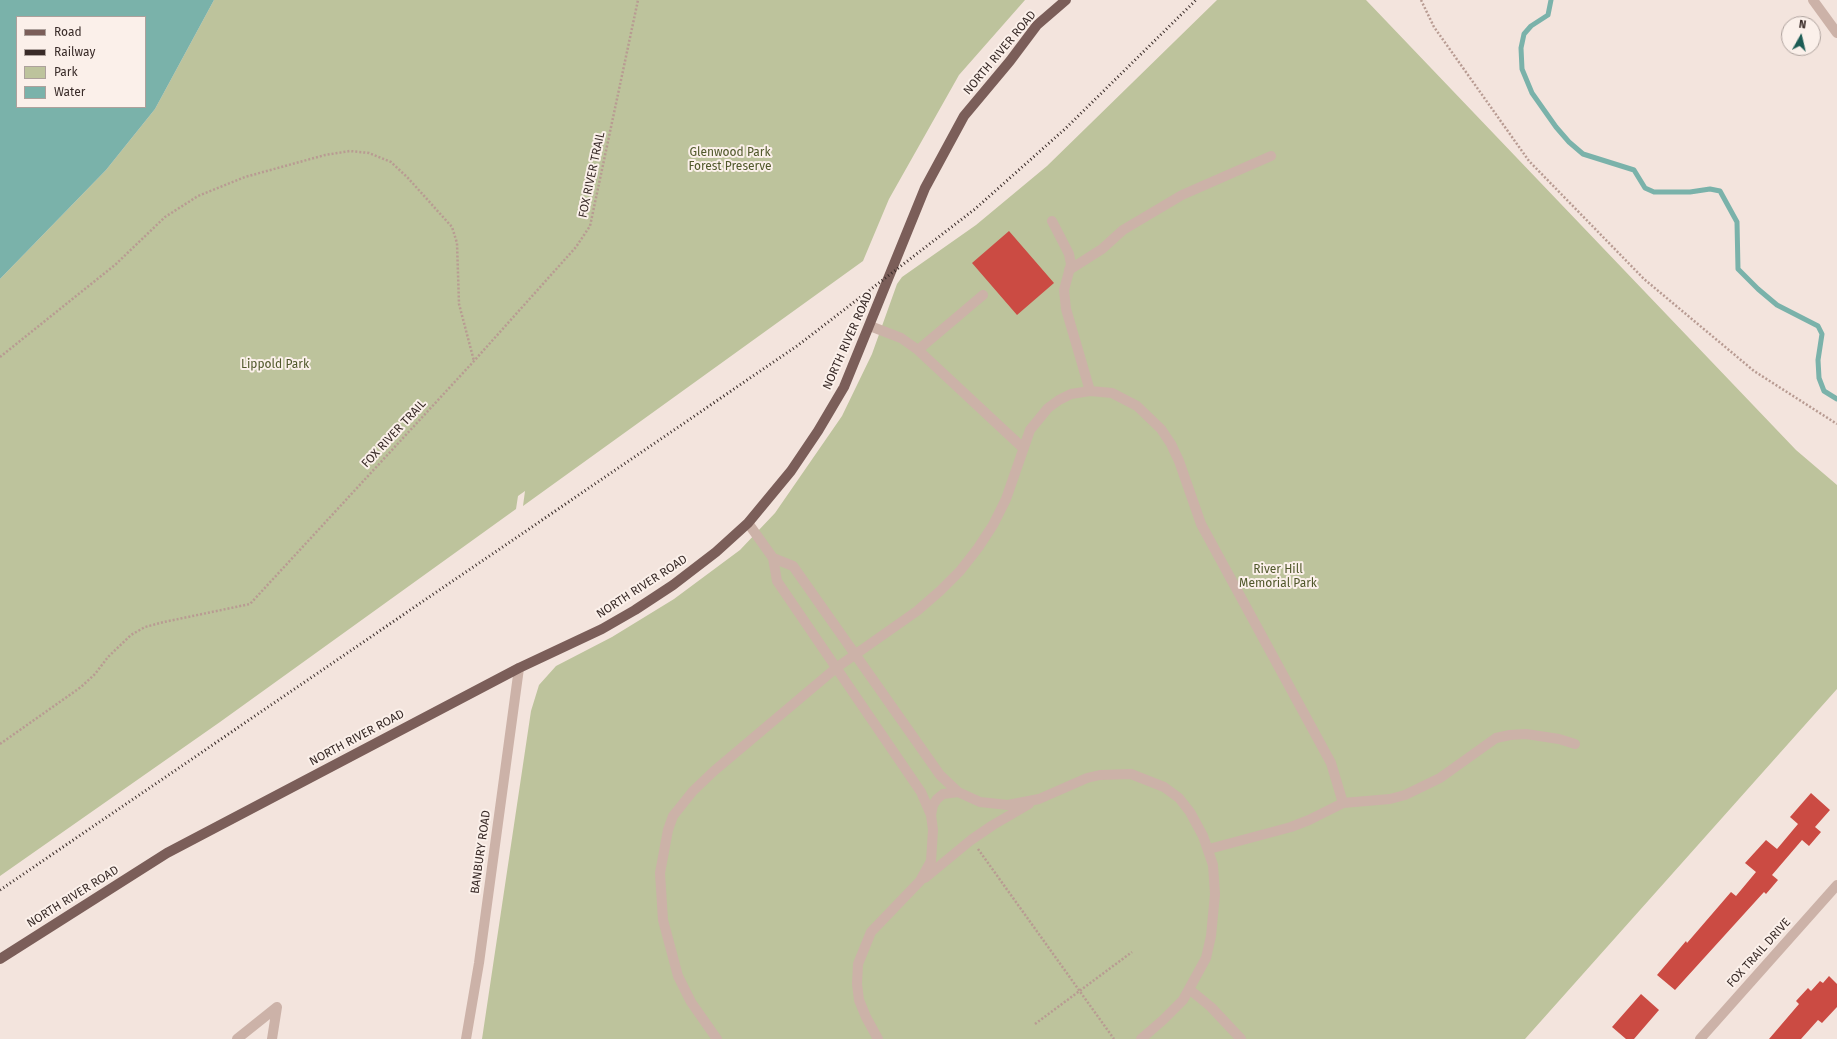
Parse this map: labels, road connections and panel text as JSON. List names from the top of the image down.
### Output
{
  "streets": {
    "main road": ["NORTH RIVER ROAD"],
    "street": ["BANBURY ROAD", "FOX TRAIL DRIVE"],
    "path": ["FOX RIVER TRAIL"]
  },
  "crossings": [
    ["NORTH RIVER ROAD", "BANBURY ROAD"]
  ],
  "parks": ["Glenwood Park Forest Preserve", "Lippold Park", "River Hill Memorial Park"],
  "legend": [
    "Road",
    "Railway",
    "Park",
    "Water"
  ],
  "north": "top"
}
